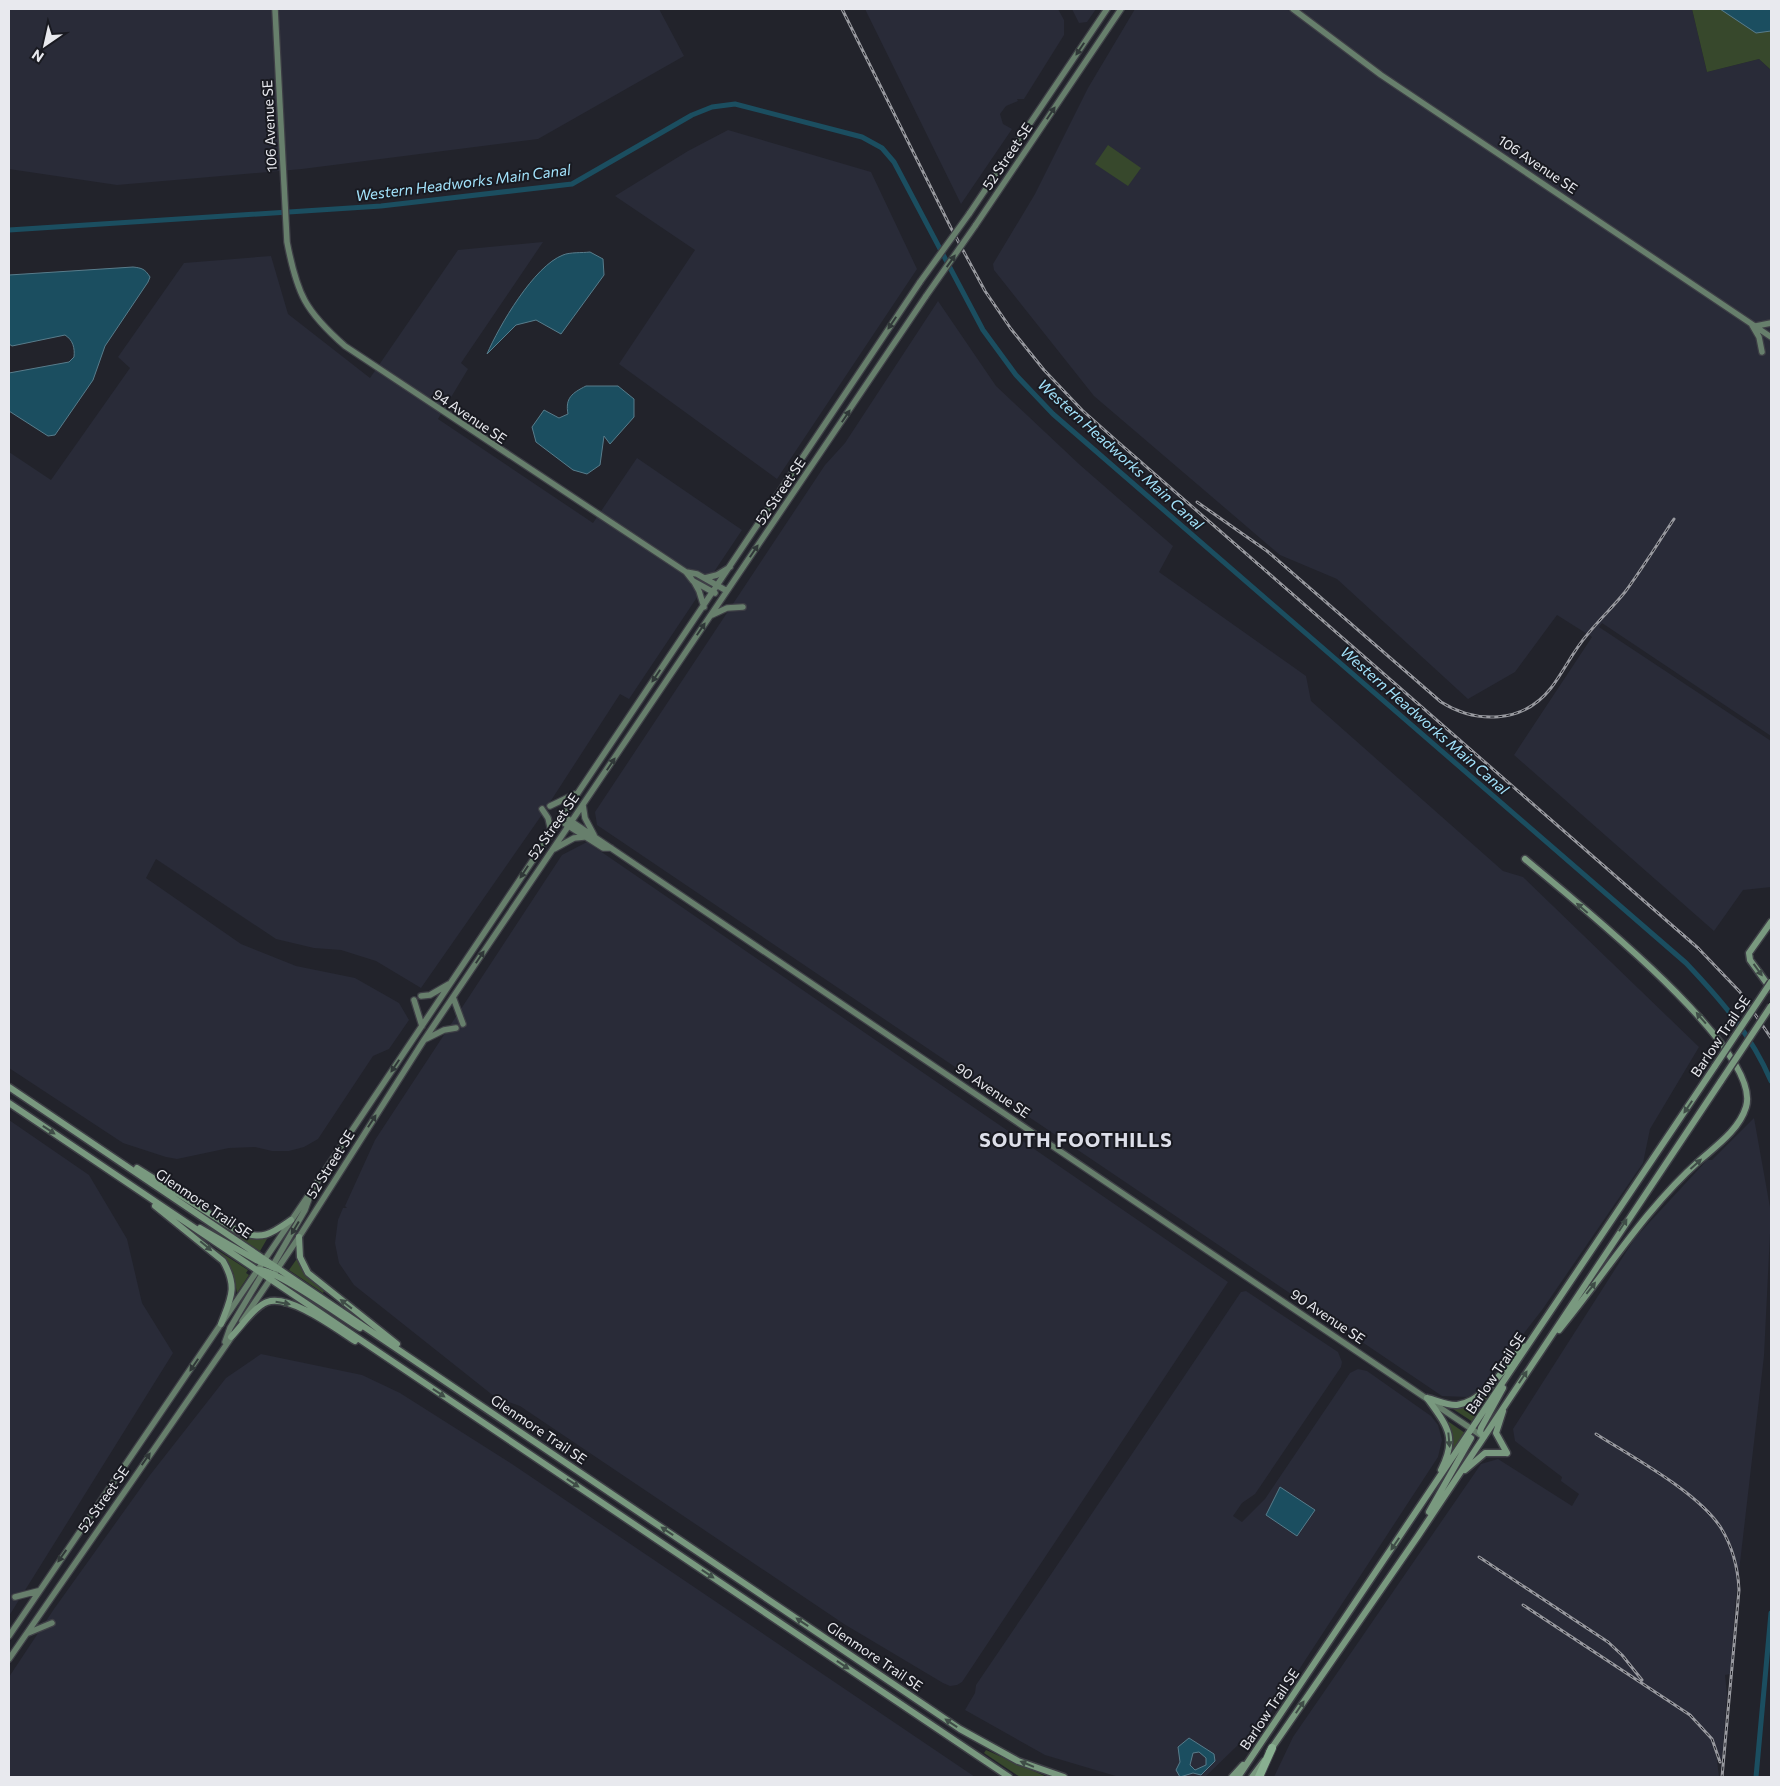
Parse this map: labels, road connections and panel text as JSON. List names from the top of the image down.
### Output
{
  "streets": {
    "main road": [
      "106 Avenue SE",
      "52 Street SE",
      "94 Avenue SE",
      "Barlow Trail SE",
      "90 Avenue SE",
      "Glenmore Trail SE"
    ]
  },
  "crossings": [
    ["106 Avenue SE", "94 Avenue SE"],
    ["52 Street SE", "94 Avenue SE"],
    ["52 Street SE", "90 Avenue SE"],
    ["52 Street SE", "Glenmore Trail SE"],
    ["Barlow Trail SE", "90 Avenue SE"]
  ],
  "districts": ["SOUTH FOOTHILLS"],
  "water": ["Western Headworks Main Canal"],
  "north": "bottom left"
}
